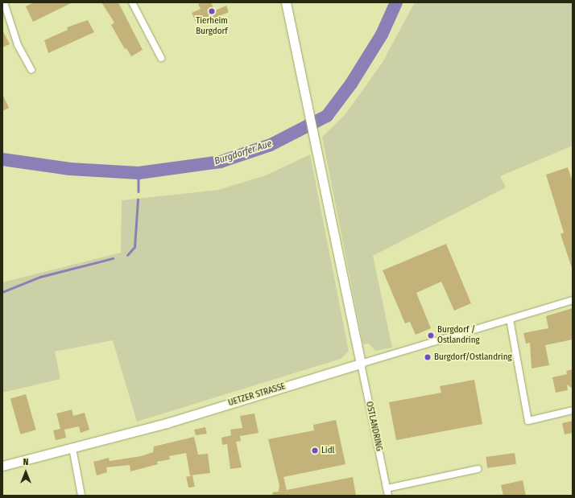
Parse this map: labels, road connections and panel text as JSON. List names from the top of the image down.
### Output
{
  "streets": {
    "street": ["UETZER STRASSE", "OSTLANDRING"]
  },
  "crossings": [
    ["UETZER STRASSE", "OSTLANDRING"]
  ],
  "water": ["Burgdorfer Aue"],
  "places": [
    "Tierheim Burgdorf",
    "Burgdorf / Ostlandring",
    "Burgdorf/Ostlandring",
    "Lidl"
  ],
  "north": "top"
}
